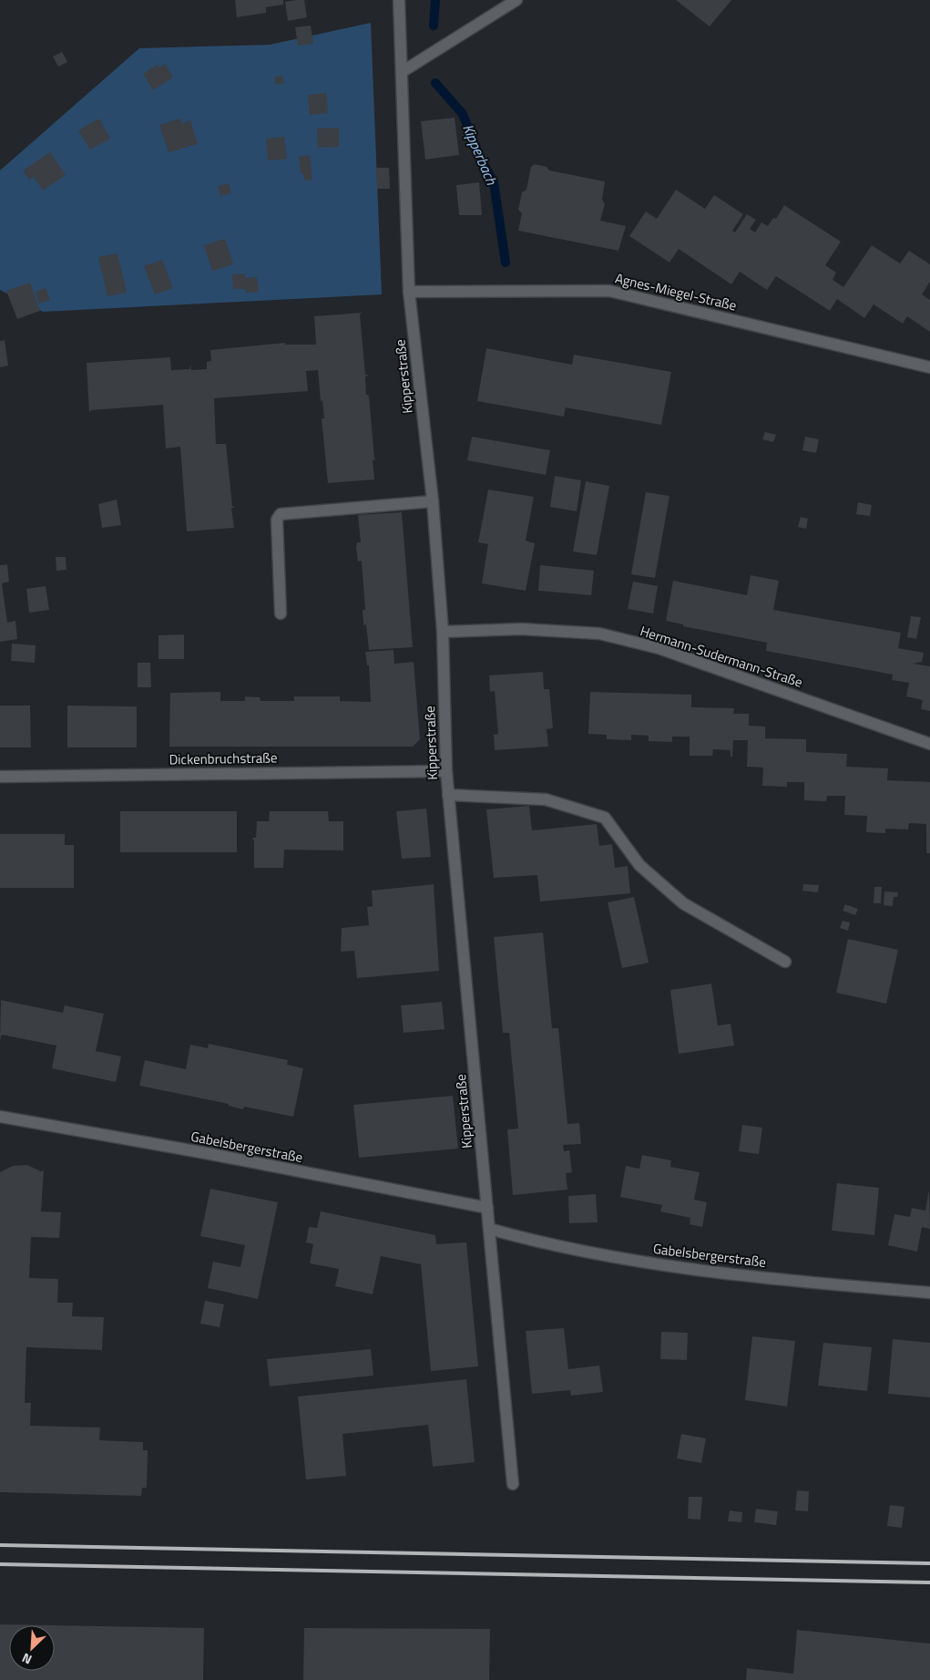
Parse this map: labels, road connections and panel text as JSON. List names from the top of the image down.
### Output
{
  "streets": {
    "street": [
      "Agnes-Miegel-Straße",
      "Kipperstraße",
      "Hermann-Sudermann-Straße",
      "Dickenbruchstraße",
      "Gabelsbergerstraße"
    ]
  },
  "crossings": [
    ["Agnes-Miegel-Straße", "Kipperstraße"],
    ["Kipperstraße", "Hermann-Sudermann-Straße"],
    ["Kipperstraße", "Dickenbruchstraße"],
    ["Kipperstraße", "Gabelsbergerstraße"]
  ],
  "water": ["Kipperbach"],
  "north": "bottom left"
}
